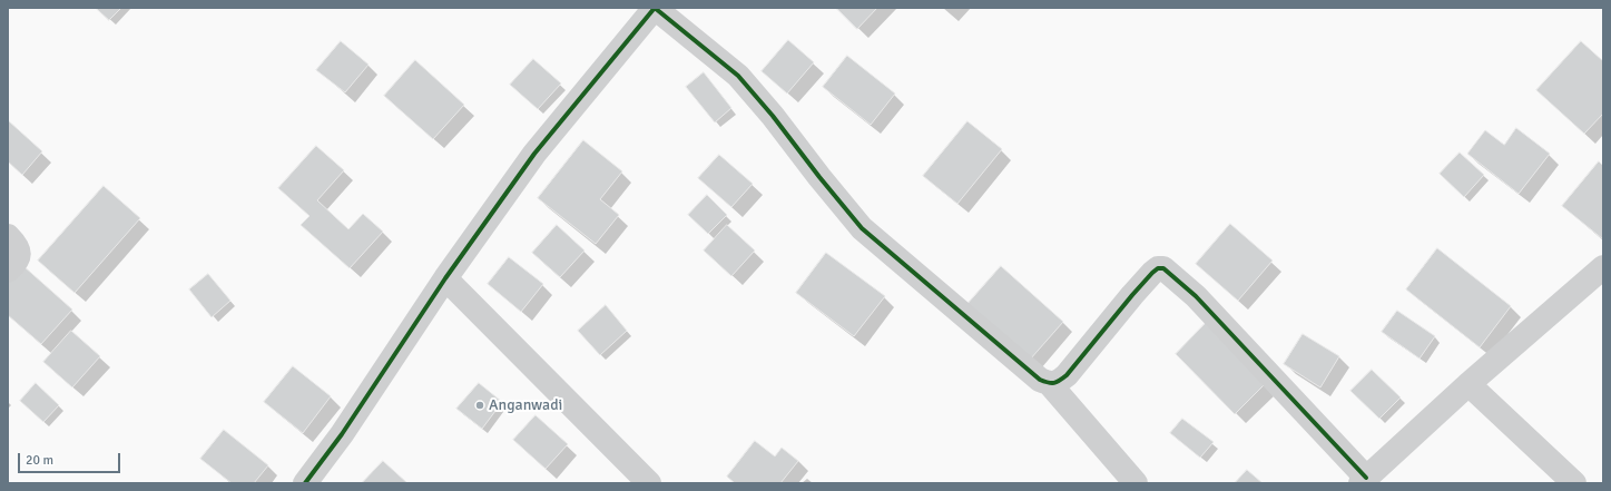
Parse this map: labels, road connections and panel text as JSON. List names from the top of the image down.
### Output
{
  "places": ["Anganwadi"],
  "scale_bar": "20 m"
}
